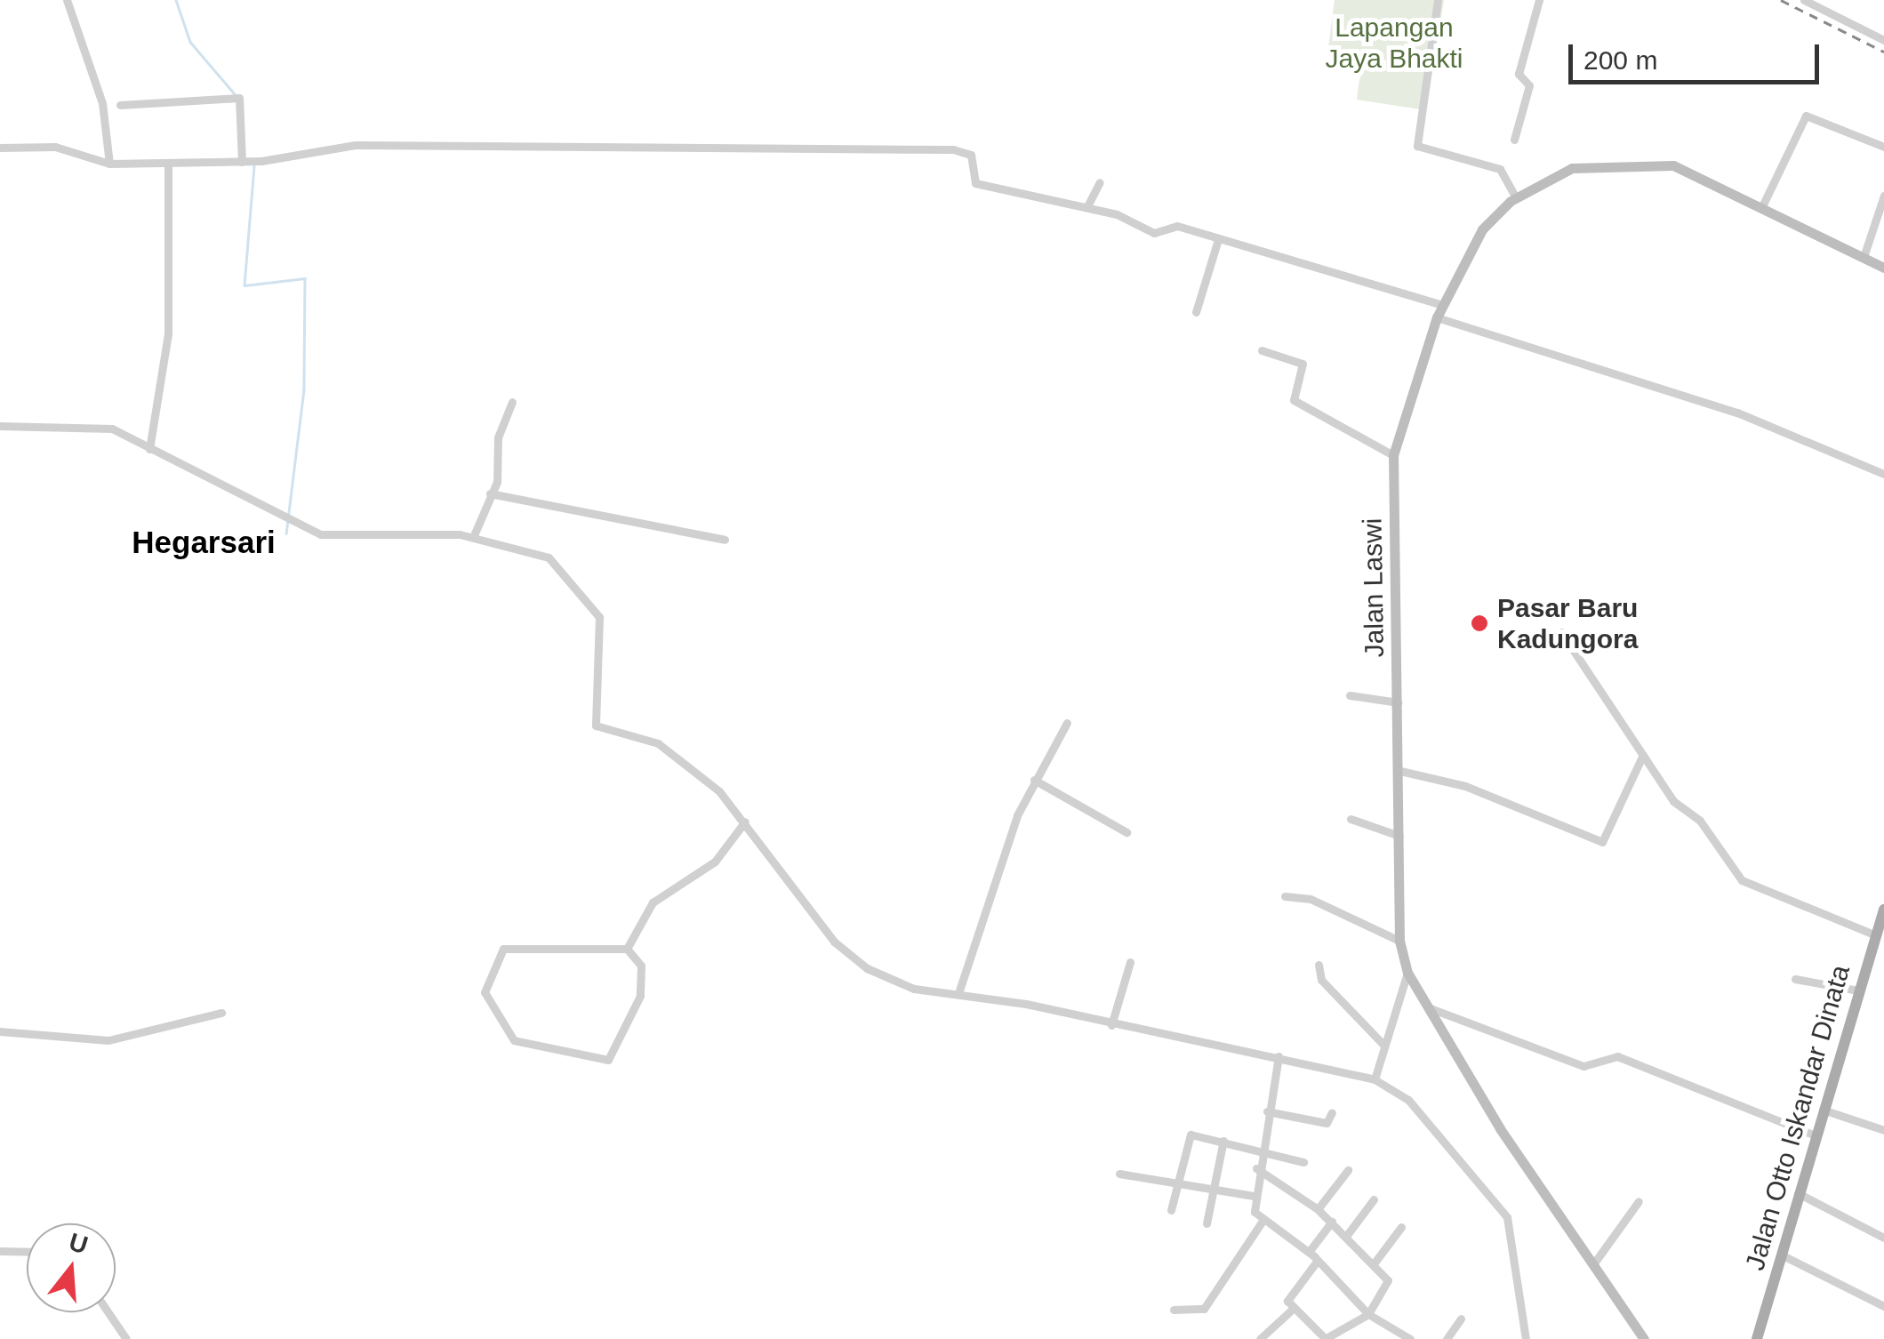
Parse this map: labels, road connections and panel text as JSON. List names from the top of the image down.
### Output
{
  "streets": {
    "main road": ["Jalan Otto Iskandar Dinata"],
    "street": ["Jalan Laswi"]
  },
  "districts": ["Hegarsari"],
  "parks": ["Lapangan Jaya Bhakti"],
  "places": ["Pasar Baru Kadungora"],
  "scale_bar": "200 m",
  "north": "top"
}
